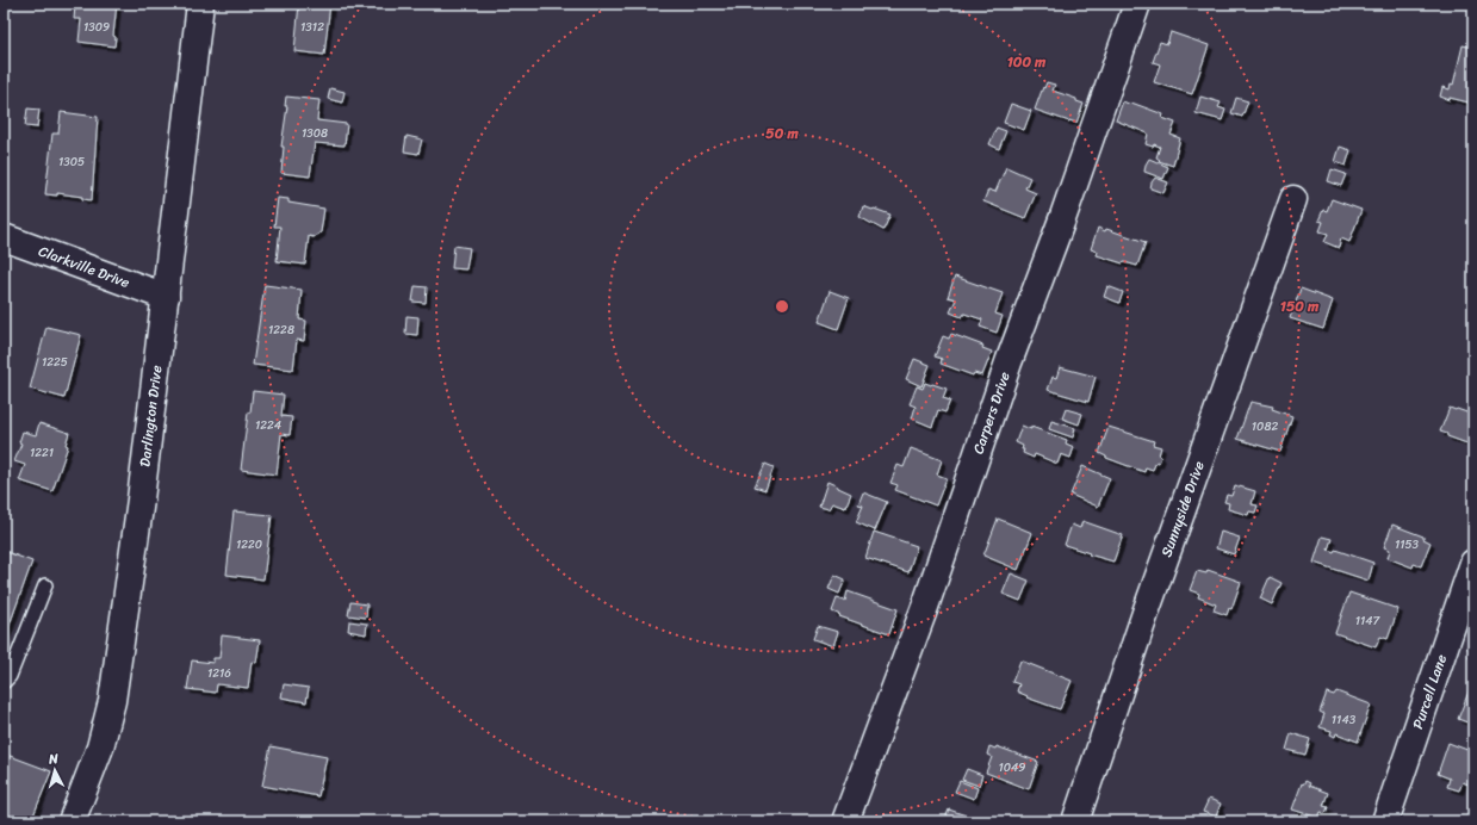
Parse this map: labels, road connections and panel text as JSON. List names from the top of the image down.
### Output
{
  "streets": {
    "street": [
      "Clarkville Drive",
      "Carpers Drive",
      "Darlington Drive",
      "Sunnyside Drive",
      "Purcell Lane"
    ]
  },
  "crossings": [
    ["Clarkville Drive", "Darlington Drive"]
  ],
  "house_numbers": [
    "1309",
    "1312",
    "1308",
    "1305",
    "1228",
    "1225",
    "1224",
    "1082",
    "1221",
    "1220",
    "1153",
    "1147",
    "1216",
    "1143",
    "1049"
  ],
  "north": "top",
  "rings": ["100 m", "50 m", "150 m"]
}
